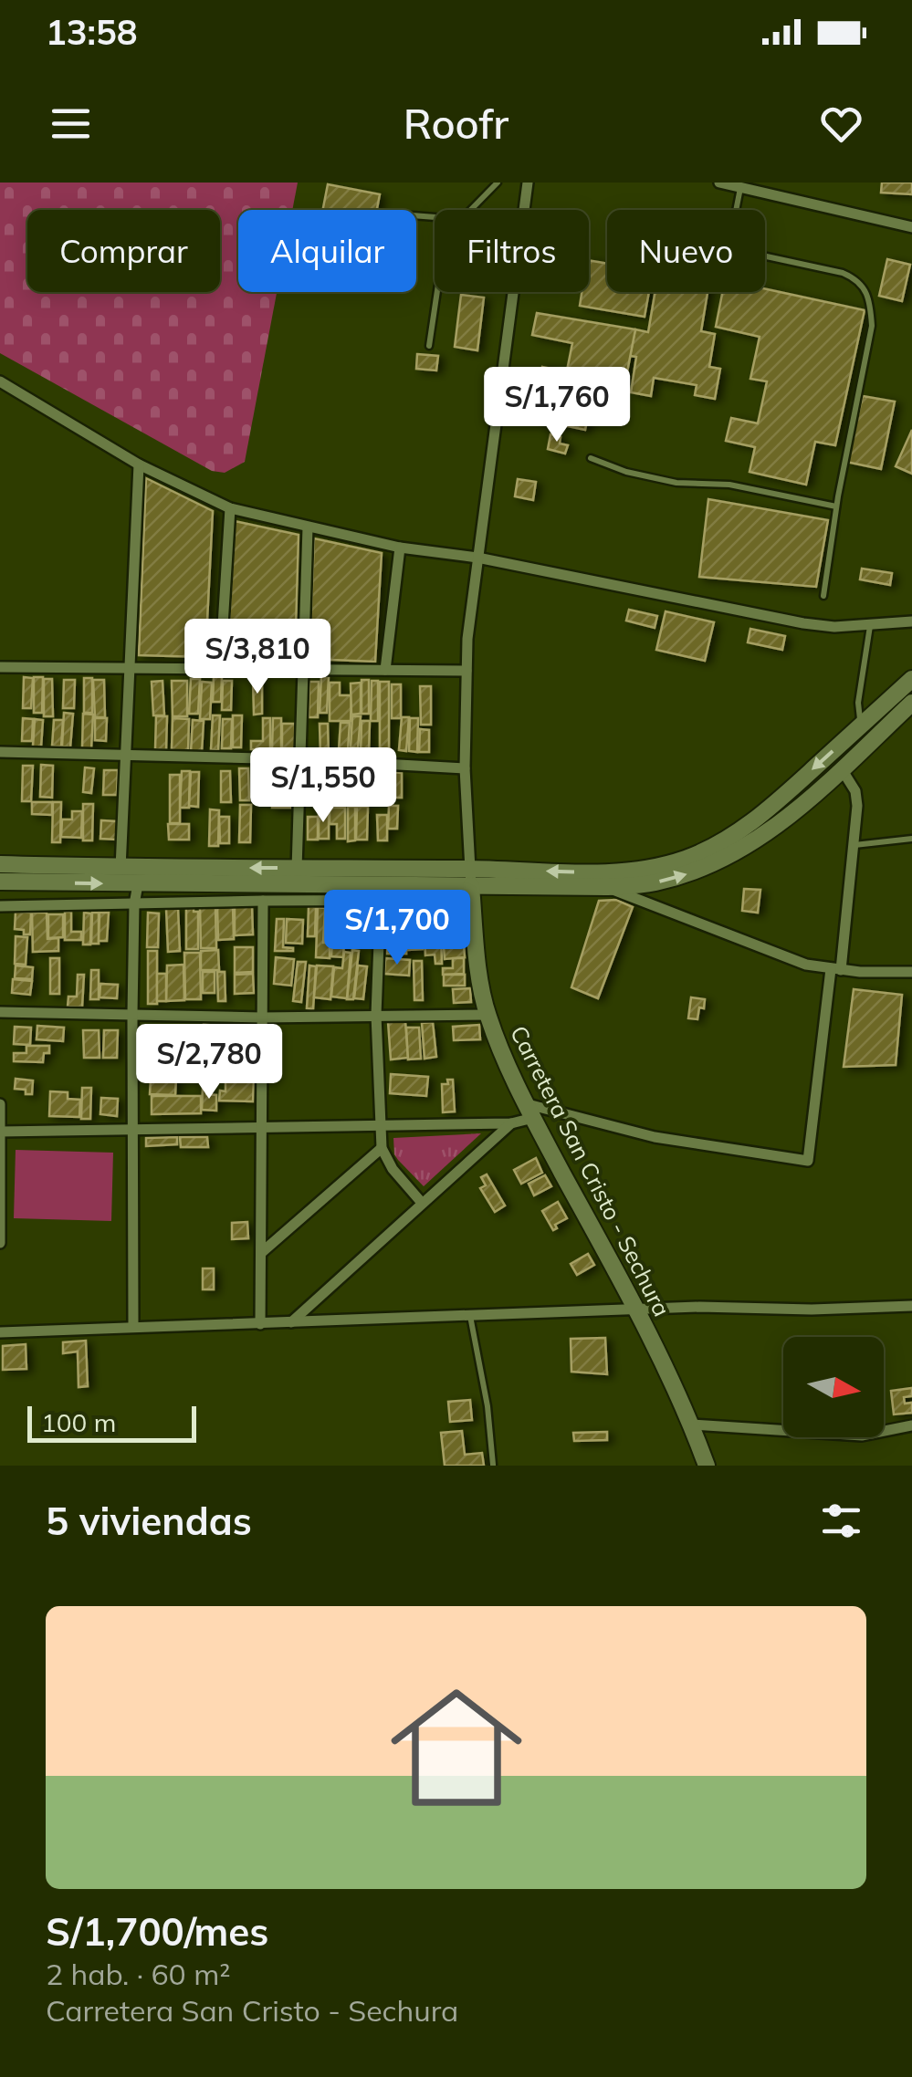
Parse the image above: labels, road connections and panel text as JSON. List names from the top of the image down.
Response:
{
  "streets": {
    "main road": ["Carretera San Cristo - Sechura"]
  },
  "scale_bar": "100 m",
  "north": "right",
  "page": {
    "status": "13:58",
    "header": "Roofr",
    "chip": [
      "Comprar",
      "Alquilar",
      "Filtros",
      "Nuevo"
    ],
    "price": [
      "S/1,760",
      "S/3,810",
      "S/1,550",
      "S/1,700",
      "S/2,780"
    ],
    "scale": "100 m",
    "heading": "5 viviendas",
    "list": [
      {
        "name": "S/1,700/mes",
        "note": "2 hab. · 60 m² · Carretera San Cristo - Sechura"
      }
    ]
  }
}
